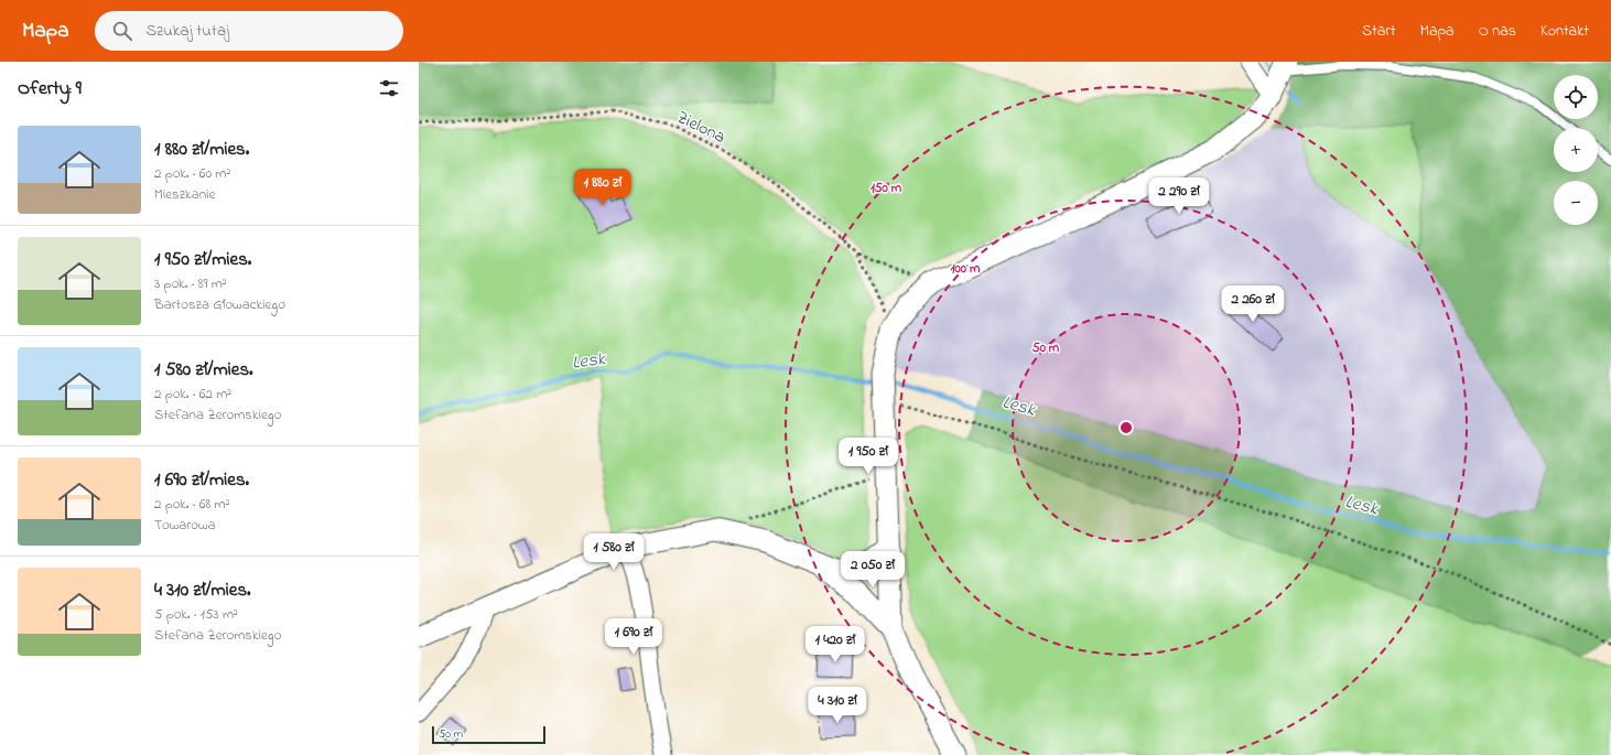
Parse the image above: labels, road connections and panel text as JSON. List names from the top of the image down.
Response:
{
  "streets": {
    "path": ["Zielona"]
  },
  "water": ["Lesk"],
  "scale_bar": "50 m",
  "page": {
    "header": "Mapa",
    "search": "Szukaj tutaj",
    "nav": [
      "Start",
      "Mapa",
      "O nas",
      "Kontakt"
    ],
    "heading": "Oferty: 9",
    "map_buttons": ["+", "−"],
    "list": [
      {
        "name": "1 880 zł/mies.",
        "note": "2 pok. · 60 m² · Mieszkanie"
      },
      {
        "name": "1 950 zł/mies.",
        "note": "3 pok. · 89 m² · Bartosza Głowackiego"
      },
      {
        "name": "1 580 zł/mies.",
        "note": "2 pok. · 62 m² · Stefana Żeromskiego"
      },
      {
        "name": "1 690 zł/mies.",
        "note": "2 pok. · 68 m² · Towarowa"
      },
      {
        "name": "4 310 zł/mies.",
        "note": "5 pok. · 153 m² · Stefana Żeromskiego"
      }
    ],
    "price": [
      "1 880 zł",
      "2 290 zł",
      "2 260 zł",
      "1 950 zł",
      "1 580 zł",
      "2 050 zł",
      "1 690 zł",
      "1 420 zł",
      "4 310 zł"
    ],
    "scale": "50 m"
  },
  "rings": ["150 m", "100 m", "50 m"]
}
